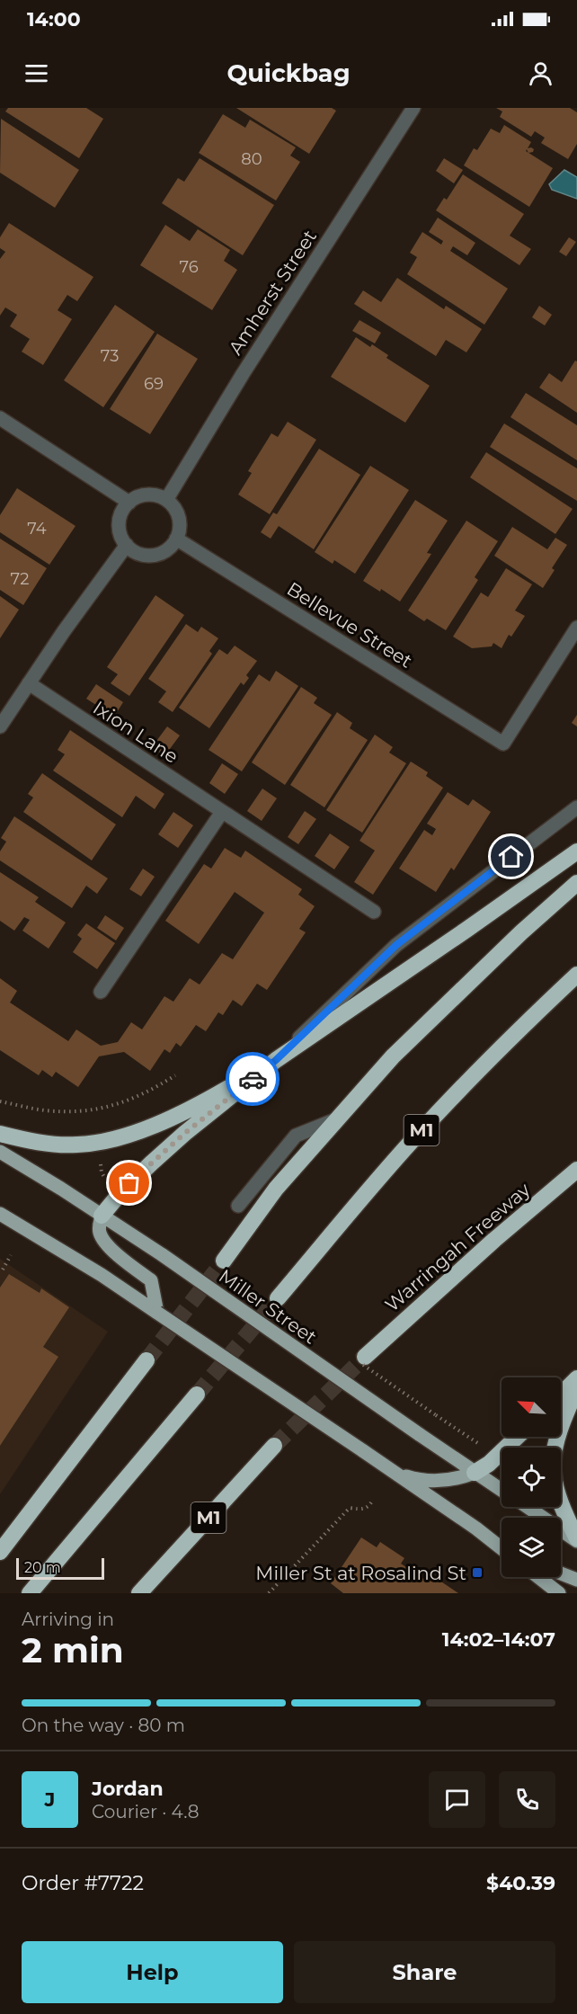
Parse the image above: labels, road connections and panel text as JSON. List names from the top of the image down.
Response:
{
  "streets": {
    "highway": ["M1", "Warringah Freeway"],
    "main road": ["Miller Street"],
    "street": ["Amherst Street", "Bellevue Street", "Ixion Lane"]
  },
  "crossings": [
    ["Amherst Street", "Bellevue Street"]
  ],
  "places": {
    "transit": ["Miller St at Rosalind St"]
  },
  "house_numbers": [
    "80",
    "76",
    "73",
    "69",
    "74",
    "72"
  ],
  "scale_bar": "20 m",
  "north": "top left",
  "page": {
    "status": "14:00",
    "header": "Quickbag",
    "scale": "20 m",
    "heading": ["2 min", "Arriving in", "14:02–14:07"],
    "panel": [
      "Jordan",
      "Courier · 4.8",
      "Order #7722",
      "$40.39"
    ],
    "bar": "On the way · 80 m",
    "round": "J",
    "buttons": ["Help", "Share"]
  }
}
